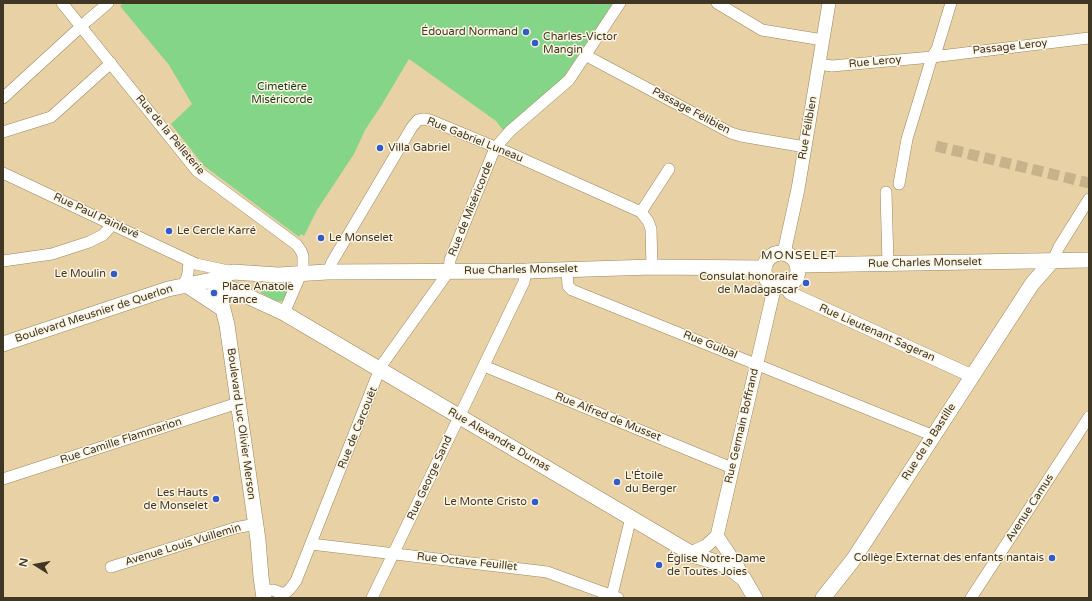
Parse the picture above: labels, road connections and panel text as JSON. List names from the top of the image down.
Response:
{
  "streets": {
    "main road": [
      "Rue Charles Monselet",
      "Boulevard Meusnier de Querlon",
      "Boulevard Luc Olivier Merson",
      "Rue Alexandre Dumas",
      "Rue de la Bastille"
    ],
    "street": [
      "Passage Leroy",
      "Rue Leroy",
      "Passage Félibien",
      "Rue Félibien",
      "Rue de la Pelleterie",
      "Rue Gabriel Luneau",
      "Rue de Miséricorde",
      "Rue Paul Painlevé",
      "Rue Lieutenant Sageran",
      "Rue Guibal",
      "Rue Alfred de Musset",
      "Rue Germain Boffrand",
      "Rue de Carcouët",
      "Rue Camille Flammarion",
      "Rue George Sand",
      "Avenue Camus",
      "Avenue Louis Vuillemin",
      "Rue Octave Feuillet"
    ]
  },
  "crossings": [
    ["Passage Leroy", "Rue Leroy"],
    ["Rue Leroy", "Rue Félibien"],
    ["Passage Félibien", "Rue Félibien"],
    ["Passage Félibien", "Rue de Miséricorde"],
    ["Rue Félibien", "Rue Charles Monselet"],
    ["Rue Félibien", "Rue Lieutenant Sageran"],
    ["Rue Félibien", "Rue Germain Boffrand"],
    ["Rue de la Pelleterie", "Rue Charles Monselet"],
    ["Rue de la Pelleterie", "Rue Alexandre Dumas"],
    ["Rue Gabriel Luneau", "Rue de Miséricorde"],
    ["Rue Gabriel Luneau", "Rue Charles Monselet"],
    ["Rue de Miséricorde", "Rue Charles Monselet"],
    ["Rue de Miséricorde", "Rue de Carcouët"],
    ["Rue Charles Monselet", "Rue Lieutenant Sageran"],
    ["Rue Charles Monselet", "Rue Guibal"],
    ["Rue Charles Monselet", "Rue Germain Boffrand"],
    ["Rue Charles Monselet", "Rue de Carcouët"],
    ["Rue Charles Monselet", "Rue Alexandre Dumas"],
    ["Rue Charles Monselet", "Rue de la Bastille"],
    ["Rue Charles Monselet", "Rue George Sand"],
    ["Rue Lieutenant Sageran", "Rue Germain Boffrand"],
    ["Rue Lieutenant Sageran", "Rue de la Bastille"],
    ["Rue Guibal", "Rue Germain Boffrand"],
    ["Rue Guibal", "Rue de la Bastille"],
    ["Rue Alfred de Musset", "Rue Germain Boffrand"],
    ["Rue Alfred de Musset", "Rue George Sand"],
    ["Boulevard Luc Olivier Merson", "Rue de Carcouët"],
    ["Boulevard Luc Olivier Merson", "Rue Camille Flammarion"],
    ["Boulevard Luc Olivier Merson", "Avenue Louis Vuillemin"],
    ["Rue Germain Boffrand", "Rue Alexandre Dumas"],
    ["Rue de Carcouët", "Rue Alexandre Dumas"],
    ["Rue de Carcouët", "Rue Octave Feuillet"],
    ["Rue Alexandre Dumas", "Rue George Sand"],
    ["Rue George Sand", "Rue Octave Feuillet"]
  ],
  "districts": ["MONSELET"],
  "parks": ["Cimetière Miséricorde"],
  "places": [
    "Édouard Normand",
    "Charles-Victor Mangin",
    "Villa Gabriel",
    "Le Cercle Karré",
    "Le Monselet",
    "Le Moulin",
    "Consulat honoraire de Madagascar",
    "Place Anatole France",
    "L'Étoile du Berger",
    "Les Hauts de Monselet",
    "Le Monte Cristo",
    "Collège Externat des enfants nantais",
    "Église Notre-Dame de Toutes Joies"
  ],
  "north": "left"
}
